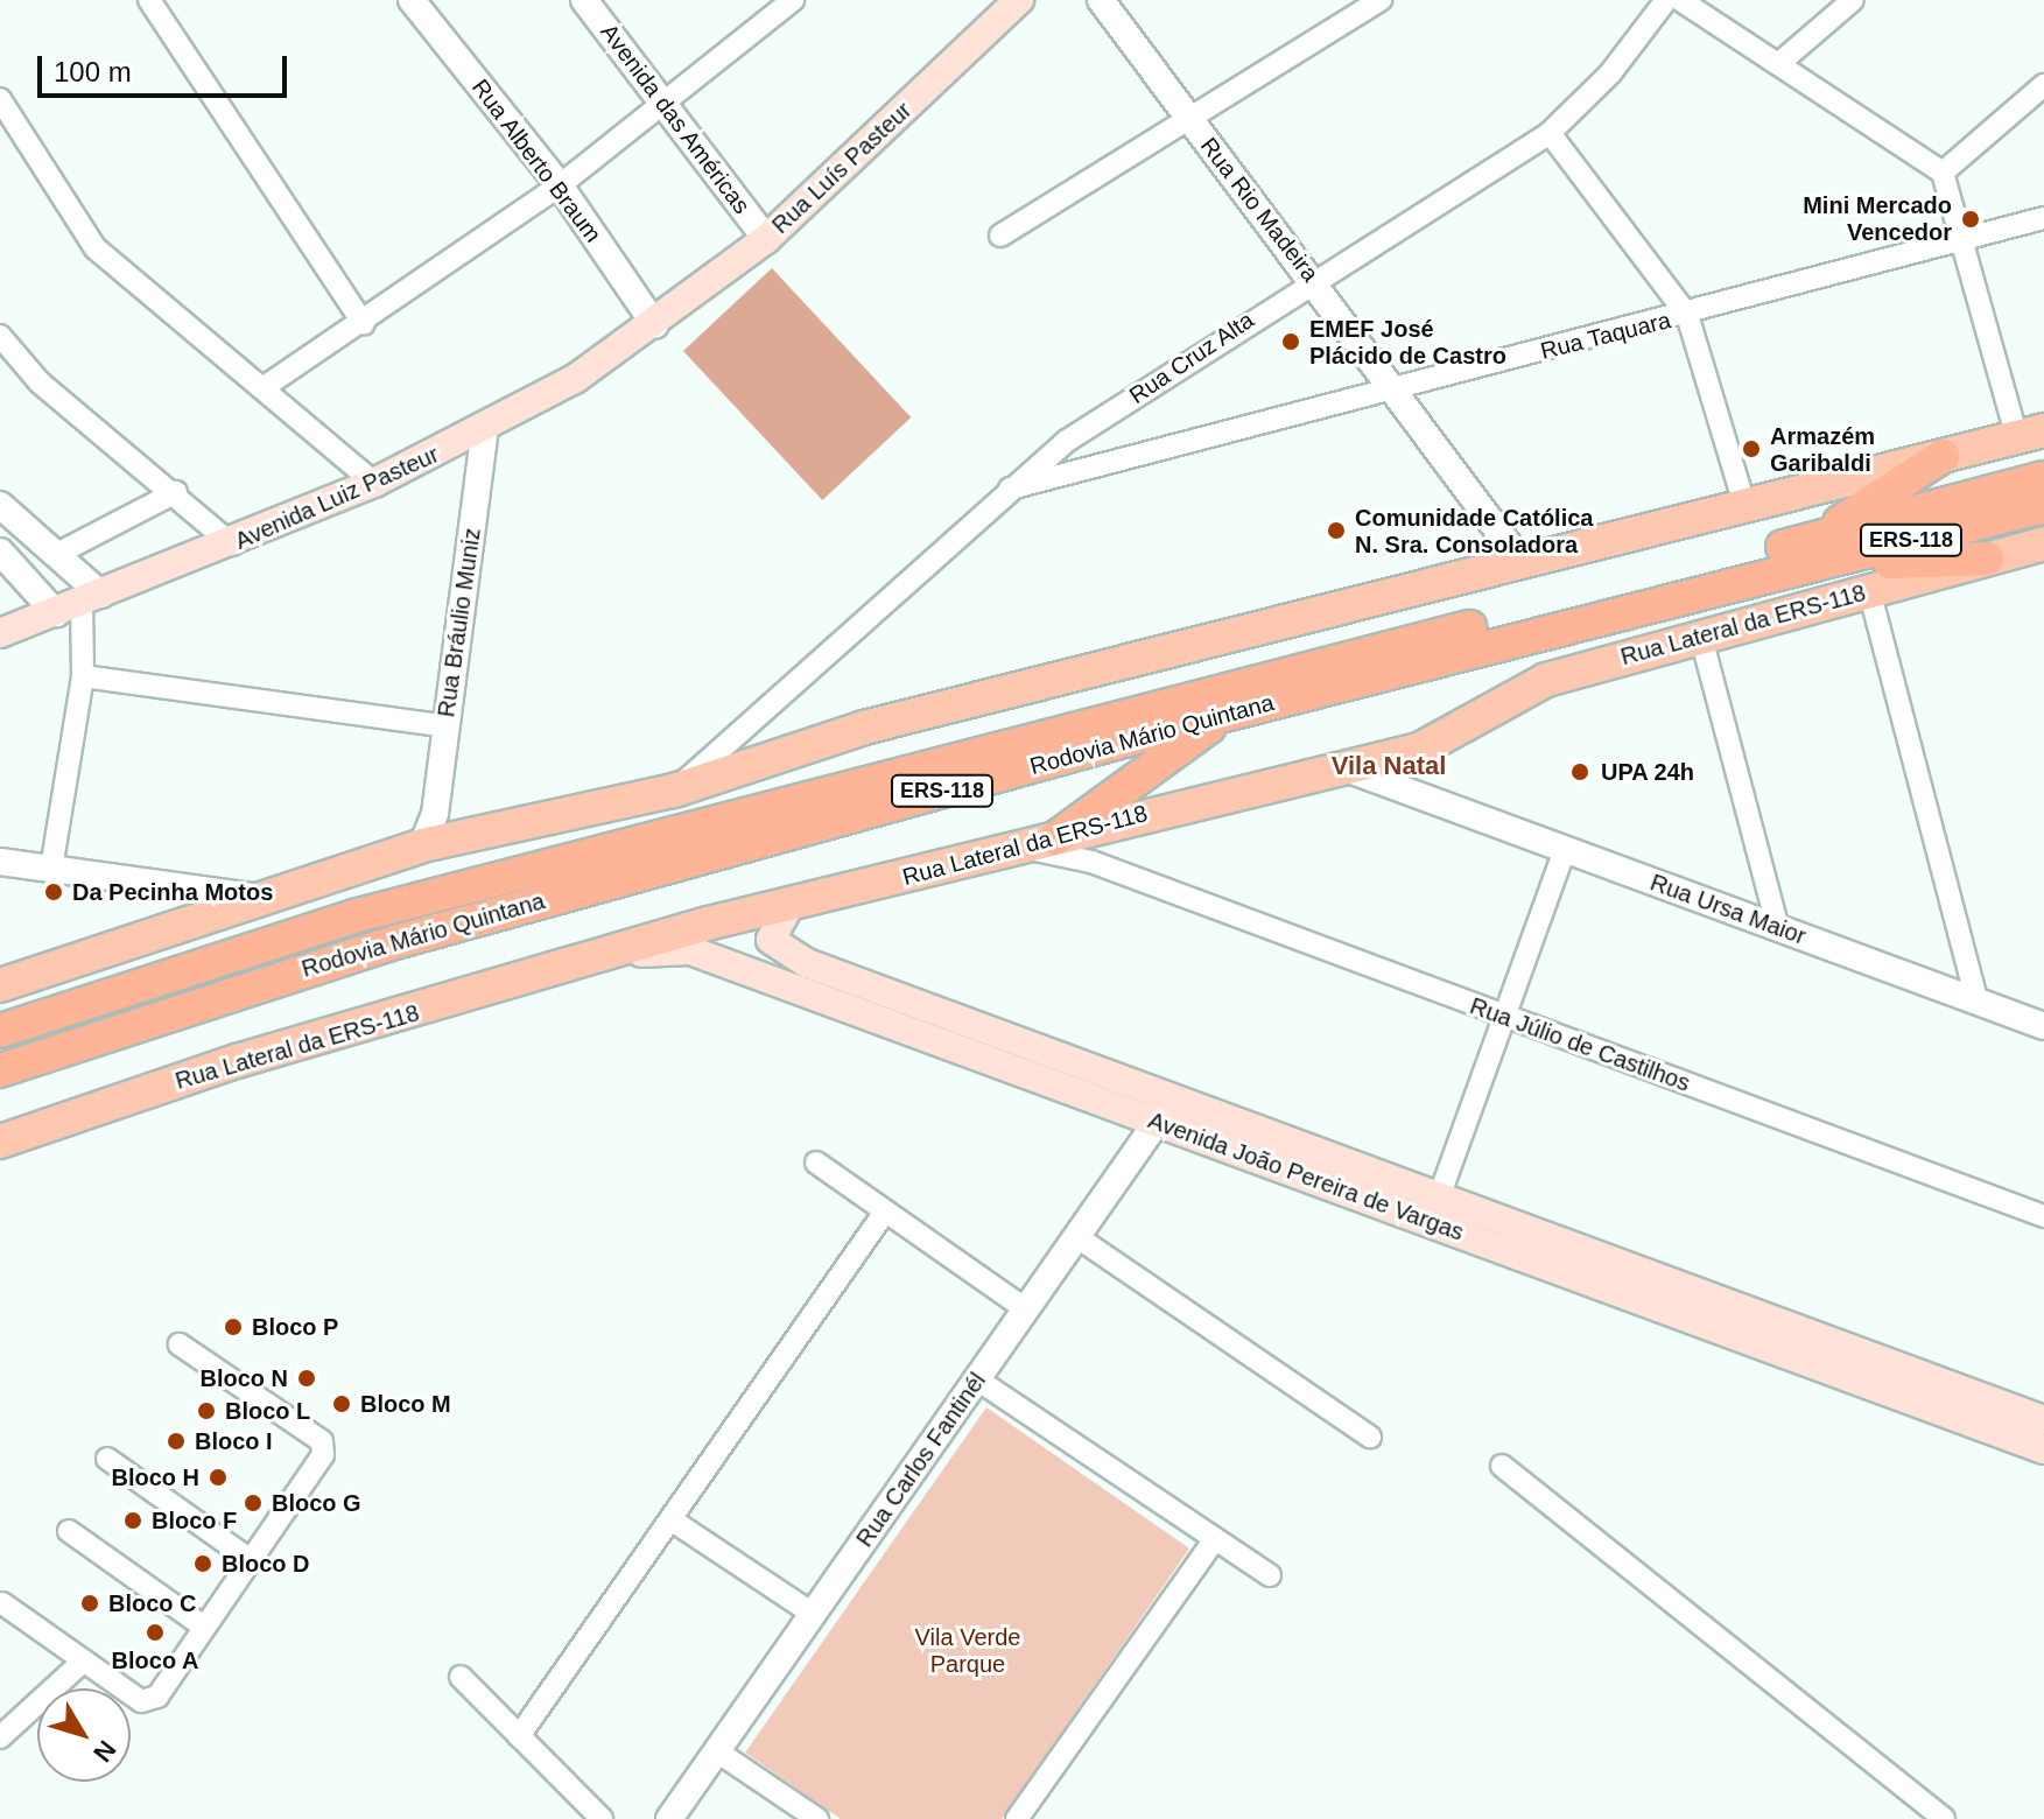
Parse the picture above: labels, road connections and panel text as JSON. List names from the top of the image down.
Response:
{
  "streets": {
    "highway": ["ERS-118", "Rodovia Mário Quintana"],
    "main road": [
      "Rua Luís Pasteur",
      "Avenida Luiz Pasteur",
      "Rua Lateral da ERS-118",
      "Avenida João Pereira de Vargas"
    ],
    "street": [
      "Avenida das Américas",
      "Rua Alberto Braum",
      "Rua Rio Madeira",
      "Rua Taquara",
      "Rua Cruz Alta",
      "Rua Bráulio Muniz",
      "Rua Ursa Maior",
      "Rua Júlio de Castilhos",
      "Rua Carlos Fantinél"
    ]
  },
  "crossings": [
    ["Avenida das Américas", "Rua Luís Pasteur"],
    ["Rua Alberto Braum", "Rua Luís Pasteur"],
    ["Rua Alberto Braum", "Avenida Luiz Pasteur"],
    ["Rua Luís Pasteur", "Avenida Luiz Pasteur"],
    ["Rua Rio Madeira", "Rua Taquara"],
    ["Rua Rio Madeira", "Rua Cruz Alta"],
    ["Rua Taquara", "Rua Cruz Alta"],
    ["Avenida Luiz Pasteur", "Rua Bráulio Muniz"],
    ["Rua Lateral da ERS-118", "Rua Ursa Maior"],
    ["Rua Lateral da ERS-118", "Rua Júlio de Castilhos"],
    ["Rua Lateral da ERS-118", "Avenida João Pereira de Vargas"],
    ["Avenida João Pereira de Vargas", "Rua Carlos Fantinél"]
  ],
  "districts": ["Vila Natal"],
  "parks": ["Vila Verde Parque"],
  "places": [
    "Mini Mercado Vencedor",
    "EMEF José Plácido de Castro",
    "Armazém Garibaldi",
    "Comunidade Católica N. Sra. Consoladora",
    "UPA 24h",
    "Da Pecinha Motos",
    "Bloco P",
    "Bloco N",
    "Bloco M",
    "Bloco L",
    "Bloco I",
    "Bloco H",
    "Bloco G",
    "Bloco F",
    "Bloco D",
    "Bloco C",
    "Bloco A"
  ],
  "scale_bar": "100 m",
  "north": "bottom right"
}
